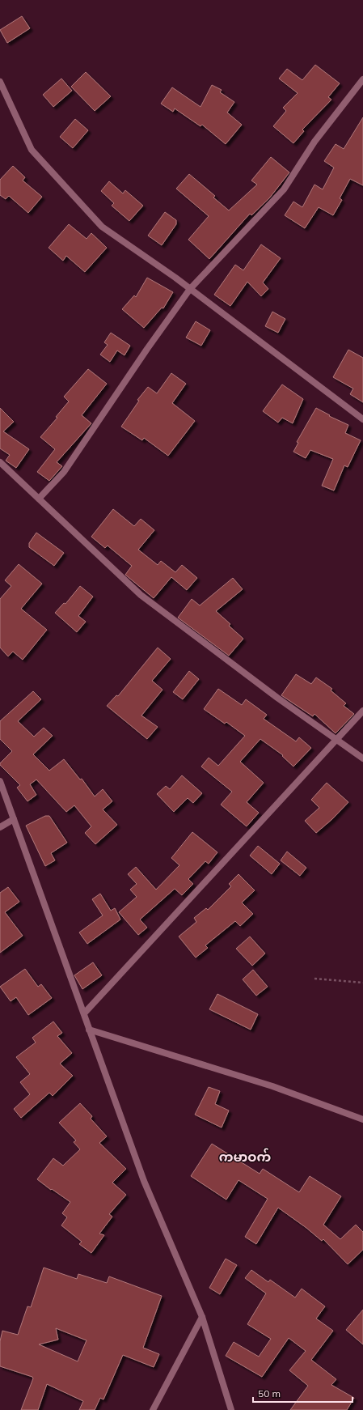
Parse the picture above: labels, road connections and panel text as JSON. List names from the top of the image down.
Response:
{
  "districts": ["ကမာဝက်"],
  "scale_bar": "50 m"
}
